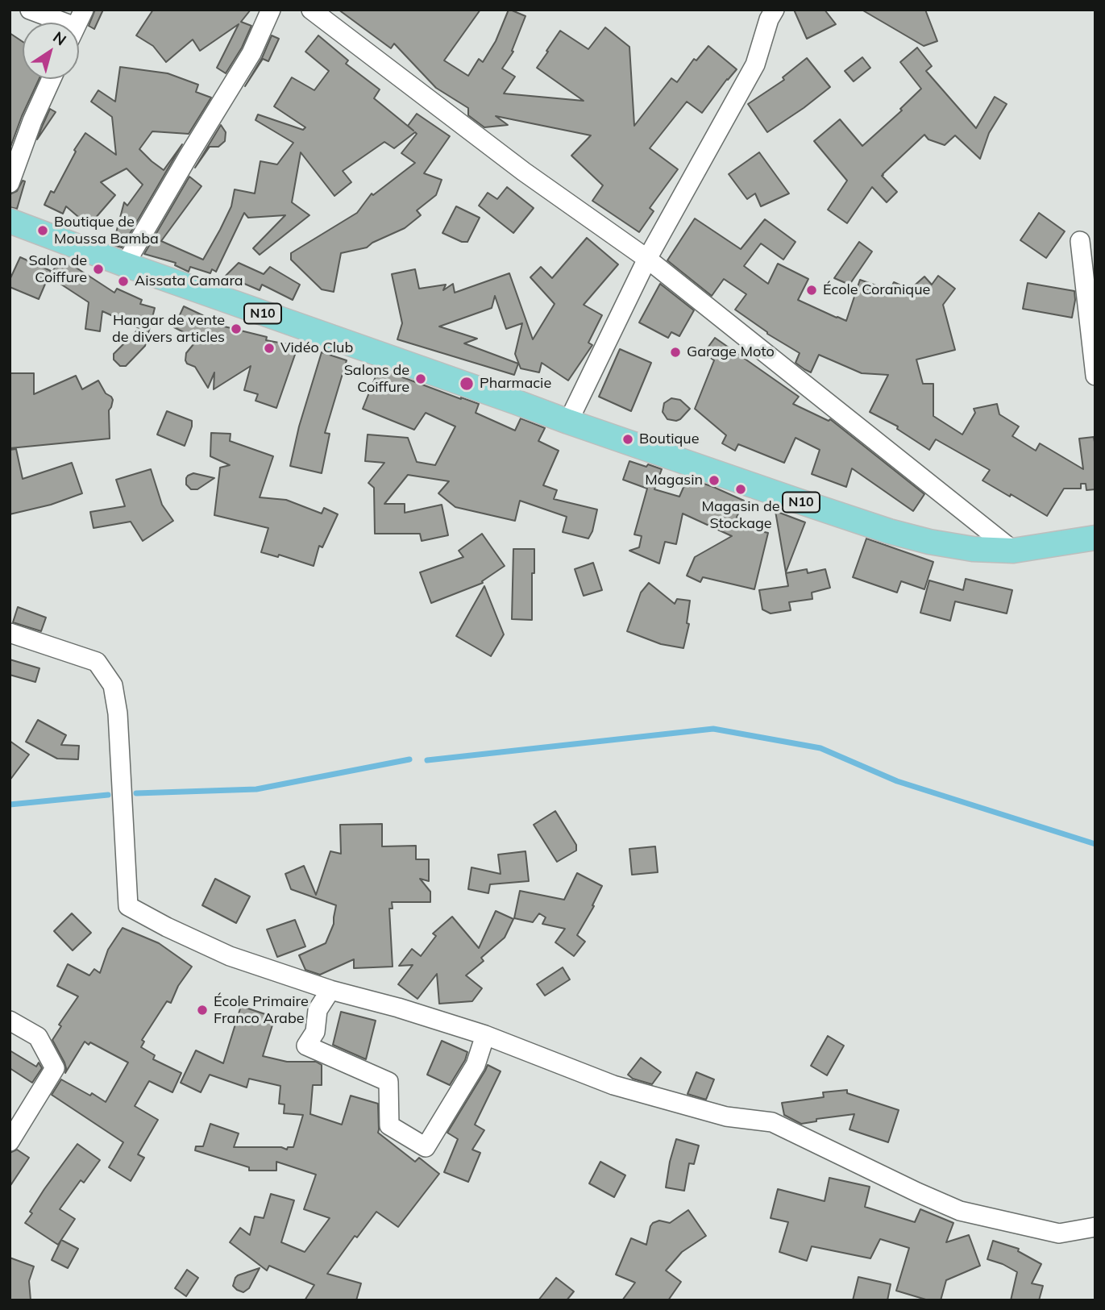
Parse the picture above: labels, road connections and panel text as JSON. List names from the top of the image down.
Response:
{
  "streets": {
    "main road": ["N10"]
  },
  "places": [
    "Boutique de Moussa Bamba",
    "Salon de Coiffure",
    "Aissata Camara",
    "École Coranique",
    "Hangar de vente de divers articles",
    "Vidéo Club",
    "Garage Moto",
    "Salons de Coiffure",
    "Pharmacie",
    "Boutique",
    "Magasin",
    "Magasin de Stockage",
    "École Primaire Franco Arabe"
  ],
  "north": "top right"
}
